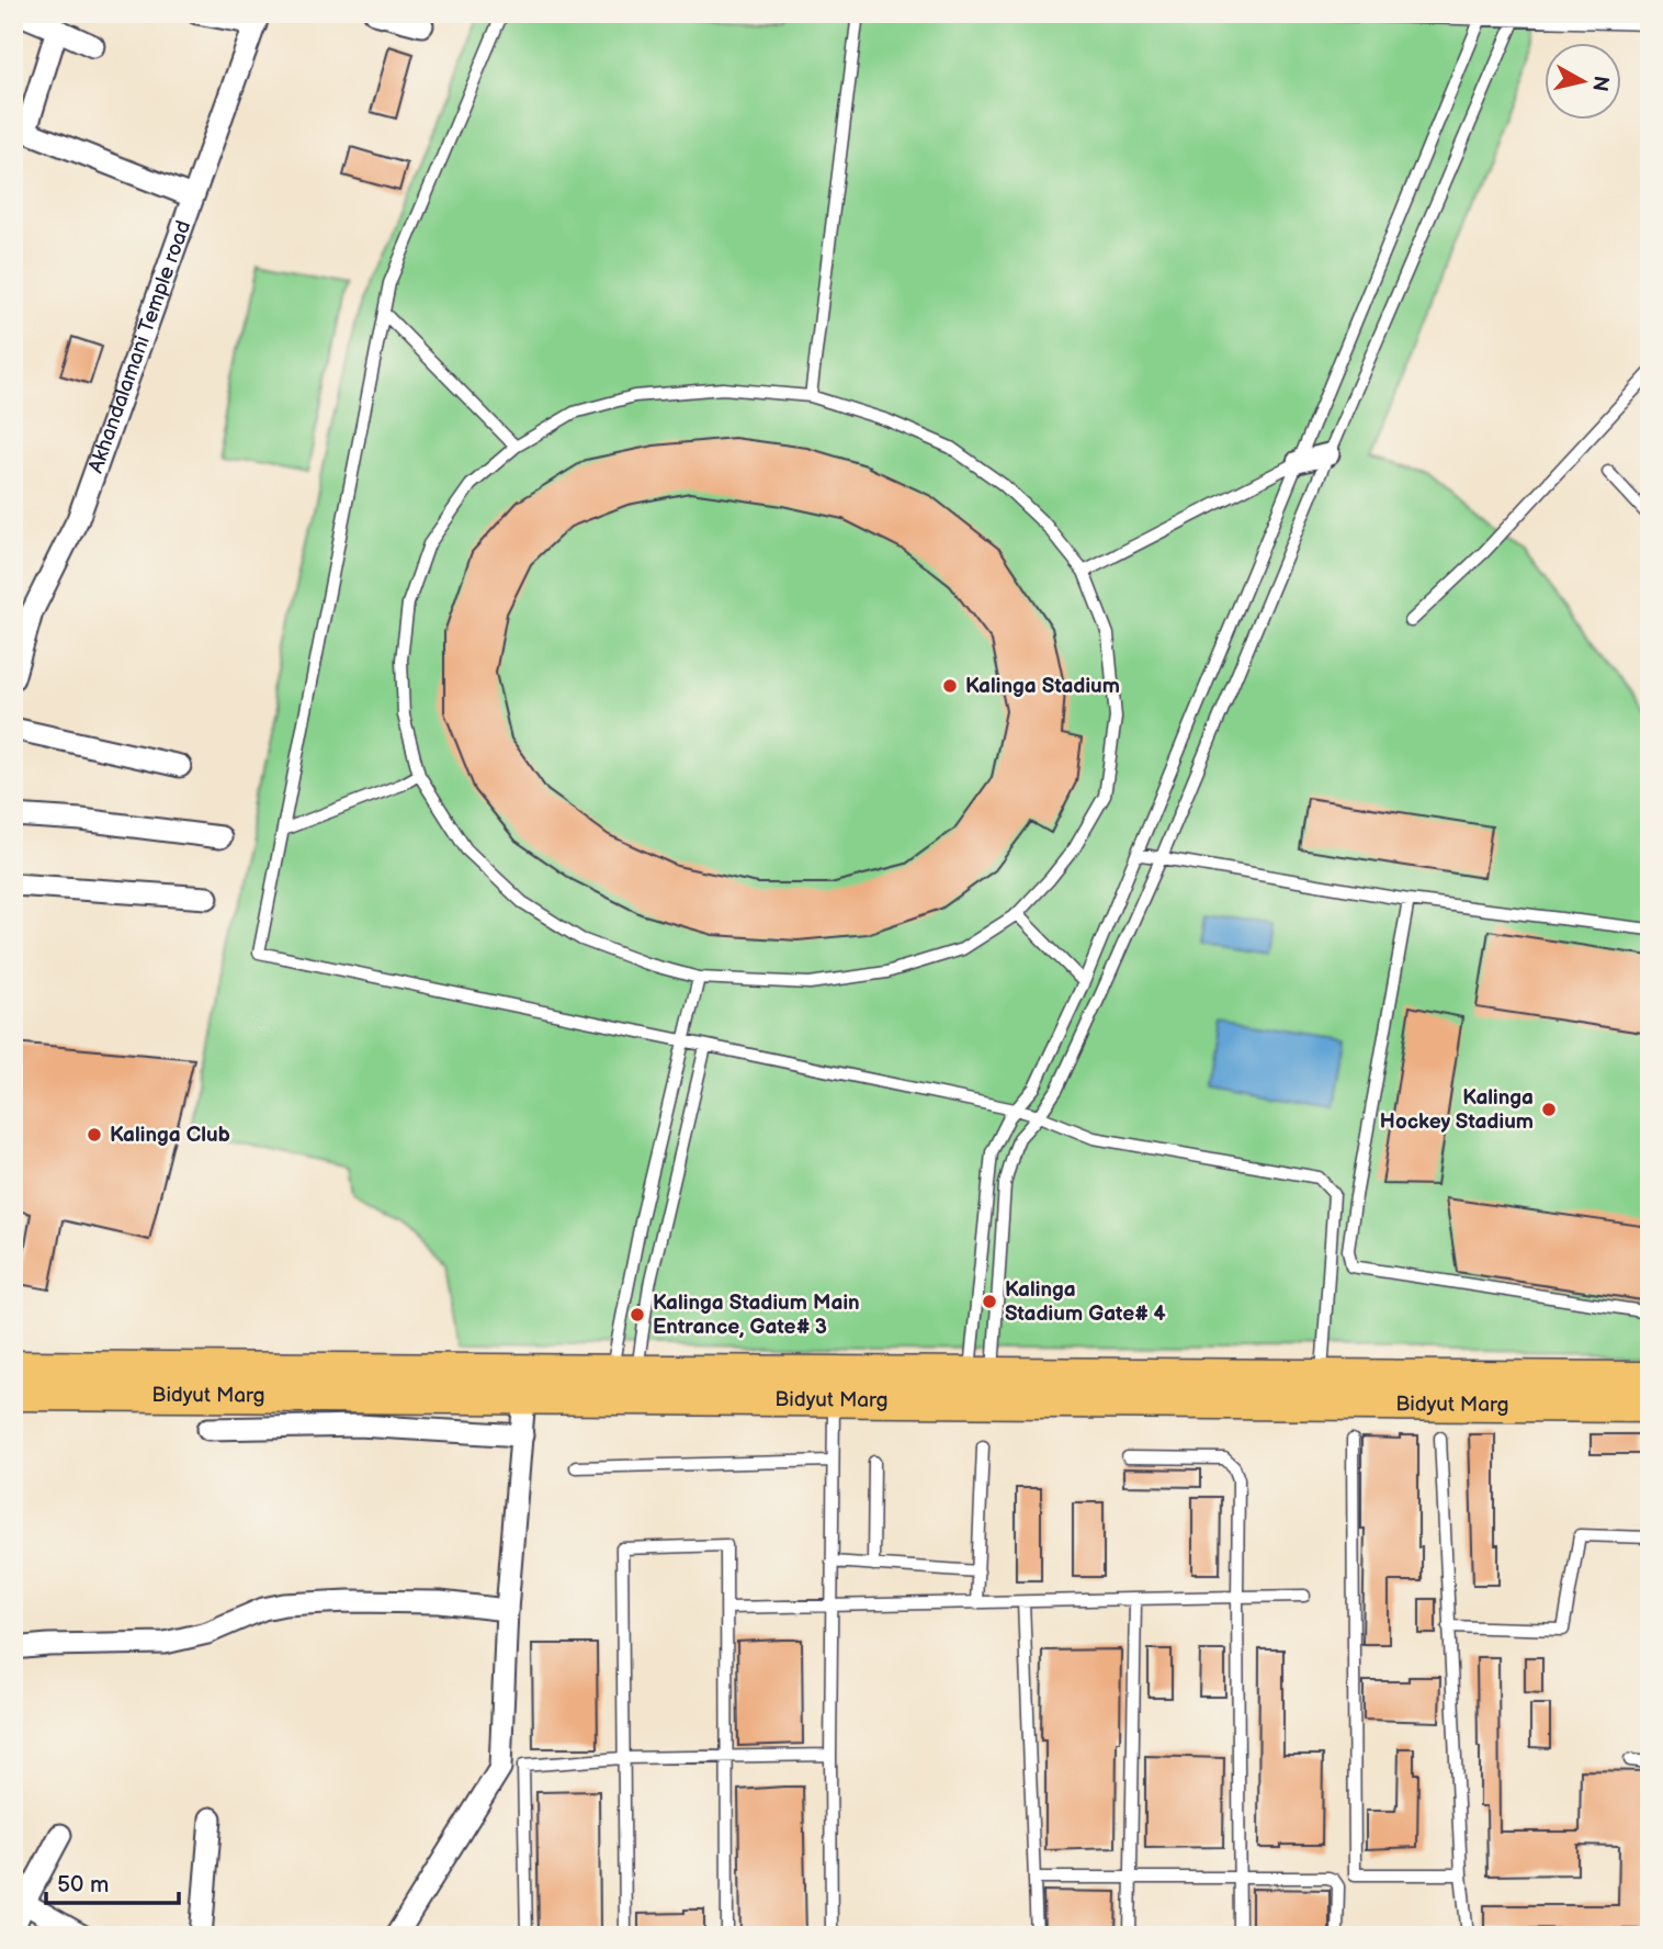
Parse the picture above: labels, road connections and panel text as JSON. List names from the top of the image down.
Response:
{
  "streets": {
    "main road": ["Bidyut Marg"],
    "street": ["Akhandalamani Temple road"]
  },
  "places": [
    "Kalinga Stadium",
    "Kalinga Hockey Stadium",
    "Kalinga Club",
    "Kalinga Stadium Gate# 4",
    "Kalinga Stadium Main Entrance, Gate# 3"
  ],
  "scale_bar": "50 m",
  "north": "right"
}
